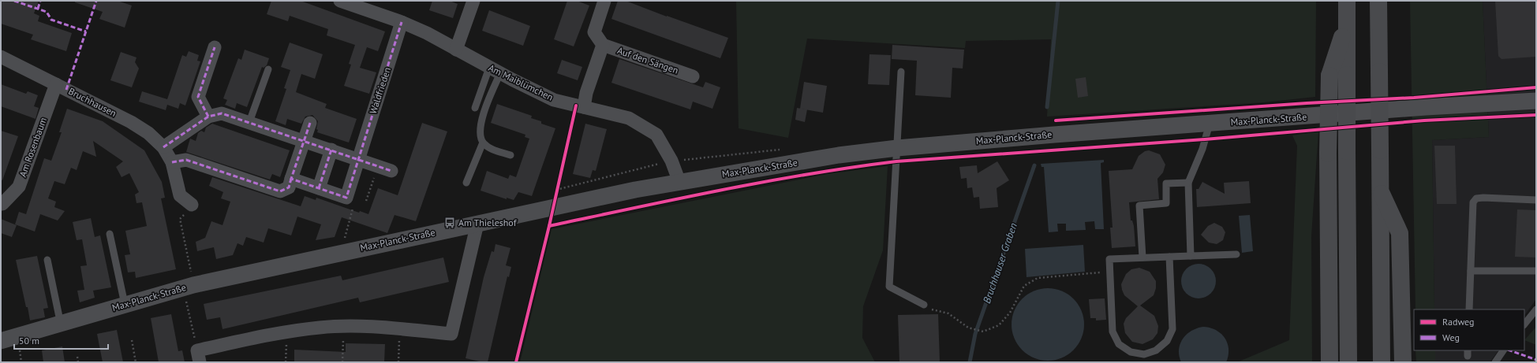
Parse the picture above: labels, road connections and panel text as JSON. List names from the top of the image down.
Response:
{
  "streets": {
    "street": [
      "Auf den Sängen",
      "Am Maiblümchen",
      "Waldfrieden",
      "Bruchhausen",
      "Max-Planck-Straße",
      "Am Rosenbaum"
    ]
  },
  "crossings": [
    ["Am Maiblümchen", "Waldfrieden"],
    ["Am Maiblümchen", "Max-Planck-Straße"],
    ["Bruchhausen", "Am Rosenbaum"]
  ],
  "water": ["Bruchhauser Graben"],
  "places": {
    "bus stop": ["Am Thieleshof"]
  },
  "legend": ["Radweg", "Weg"],
  "scale_bar": "50 m"
}
